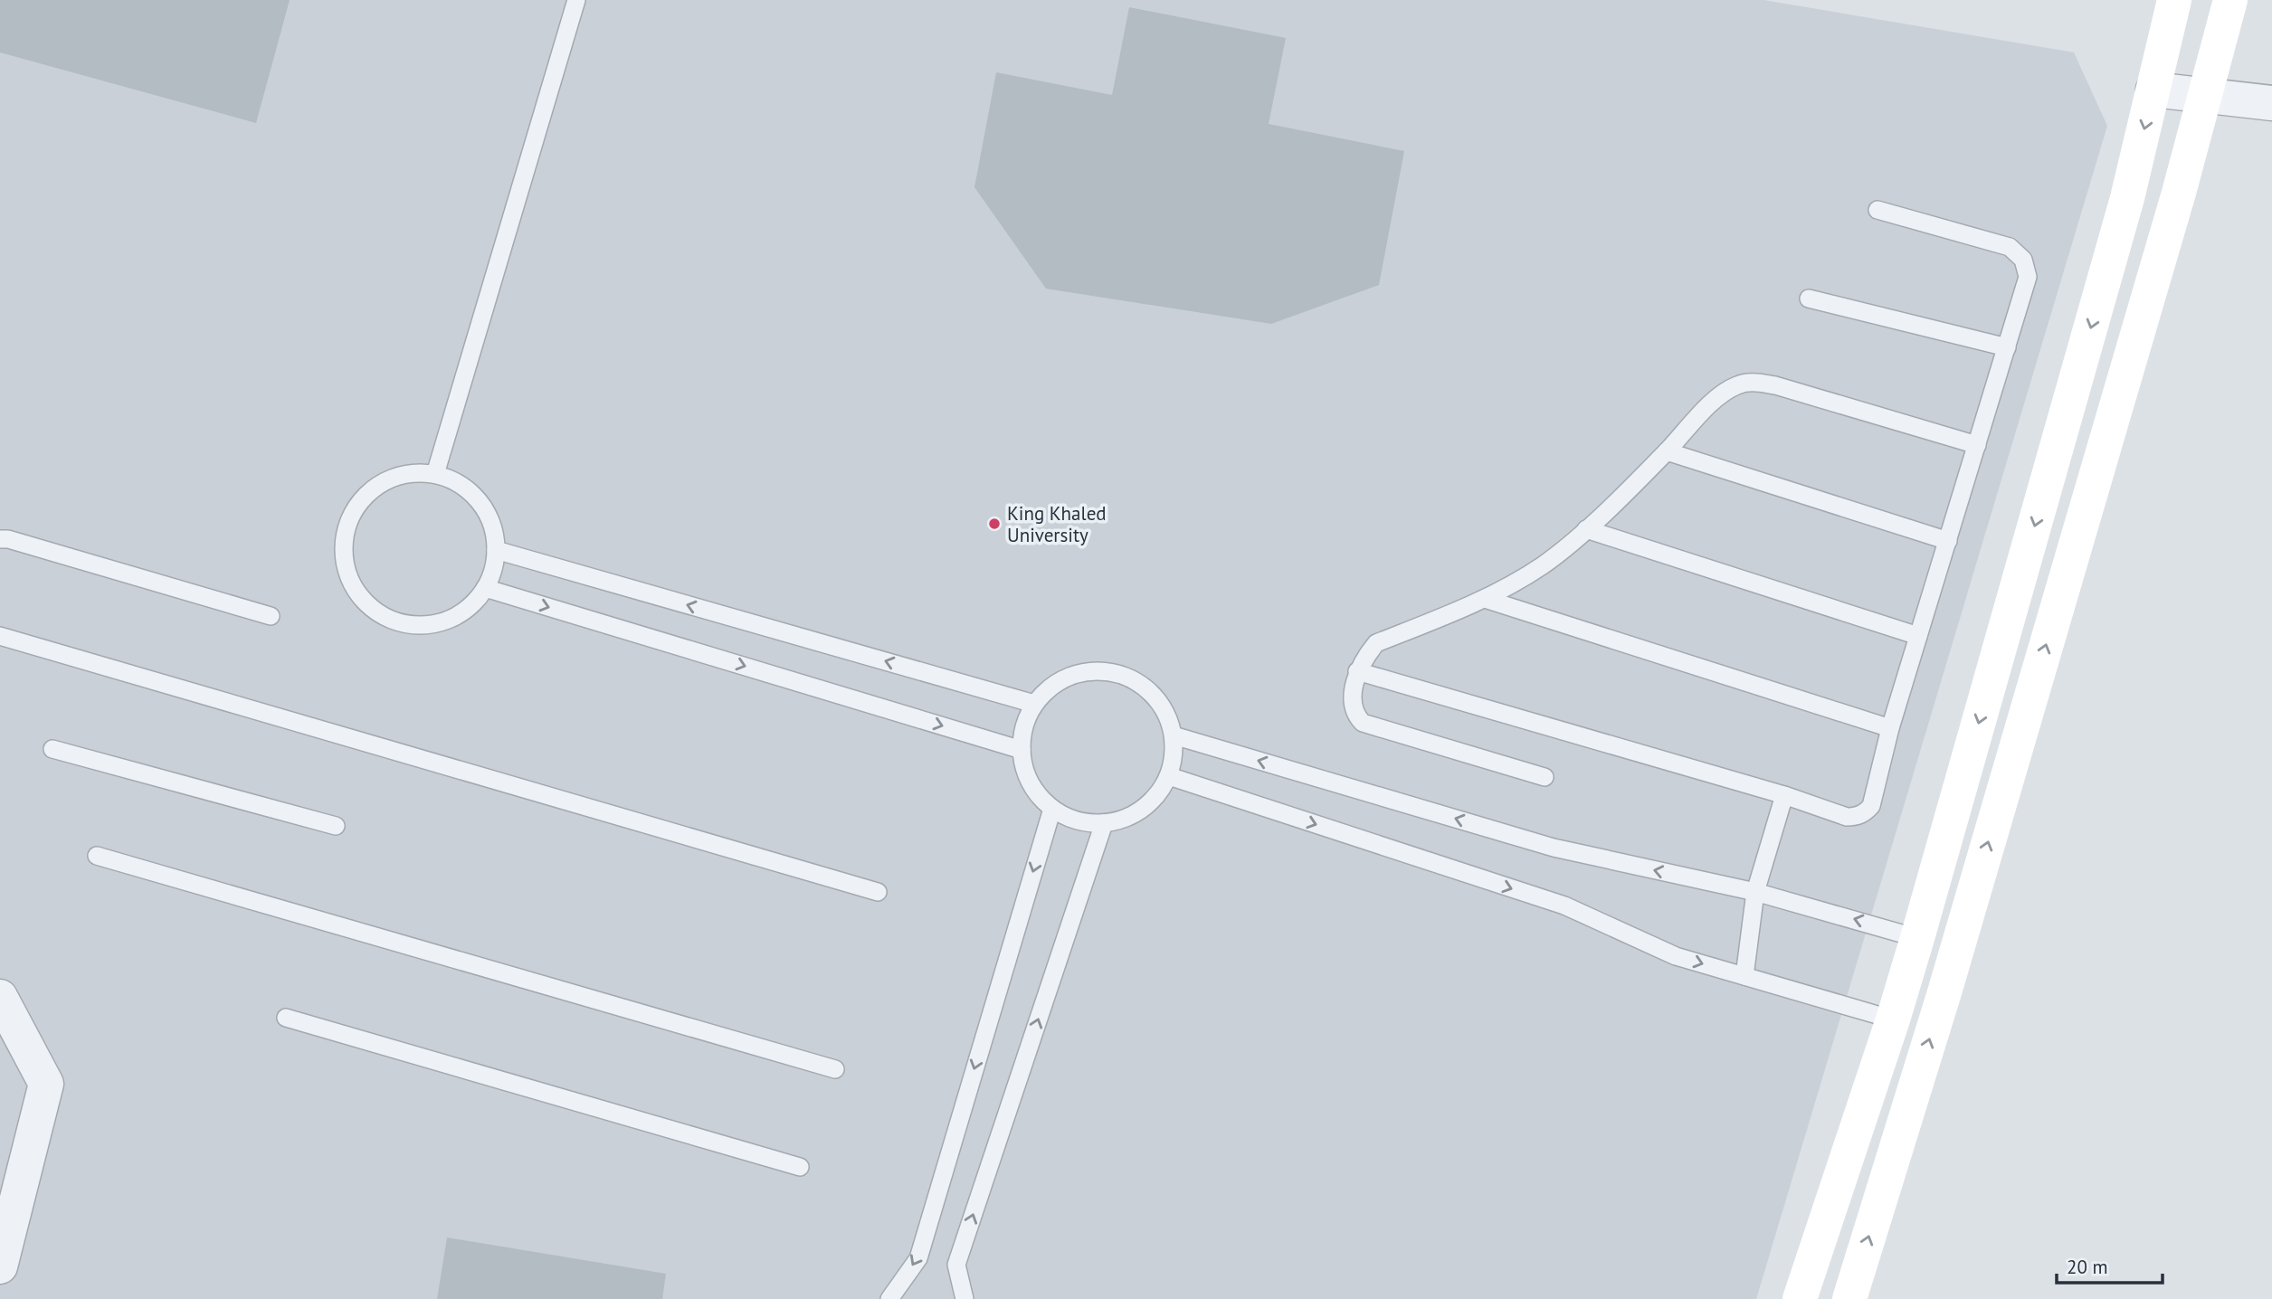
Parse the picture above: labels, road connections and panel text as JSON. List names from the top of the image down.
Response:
{
  "places": ["King Khaled University"],
  "scale_bar": "20 m"
}
